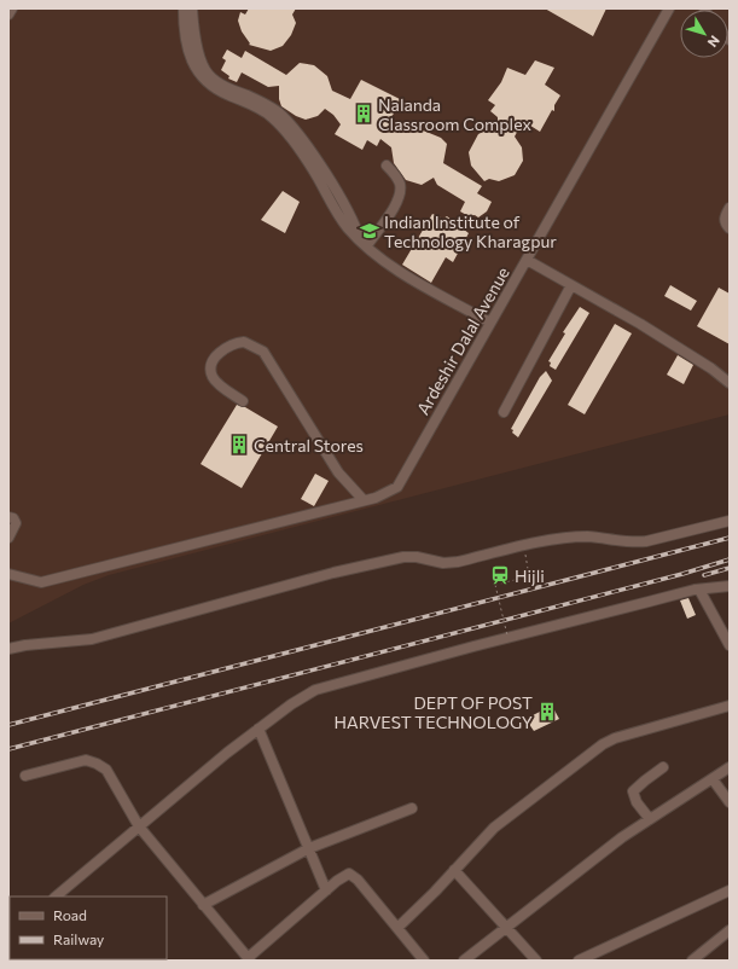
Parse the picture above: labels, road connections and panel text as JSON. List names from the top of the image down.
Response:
{
  "streets": {
    "street": ["Ardeshir Dalal Avenue"]
  },
  "places": {
    "building": ["Nalanda Classroom Complex", "Central Stores", "DEPT OF POST HARVEST TECHNOLOGY"],
    "school or university": ["Indian Institute of Technology Kharagpur"],
    "station": ["Hijli"]
  },
  "legend": ["Road", "Railway"],
  "north": "bottom right"
}
